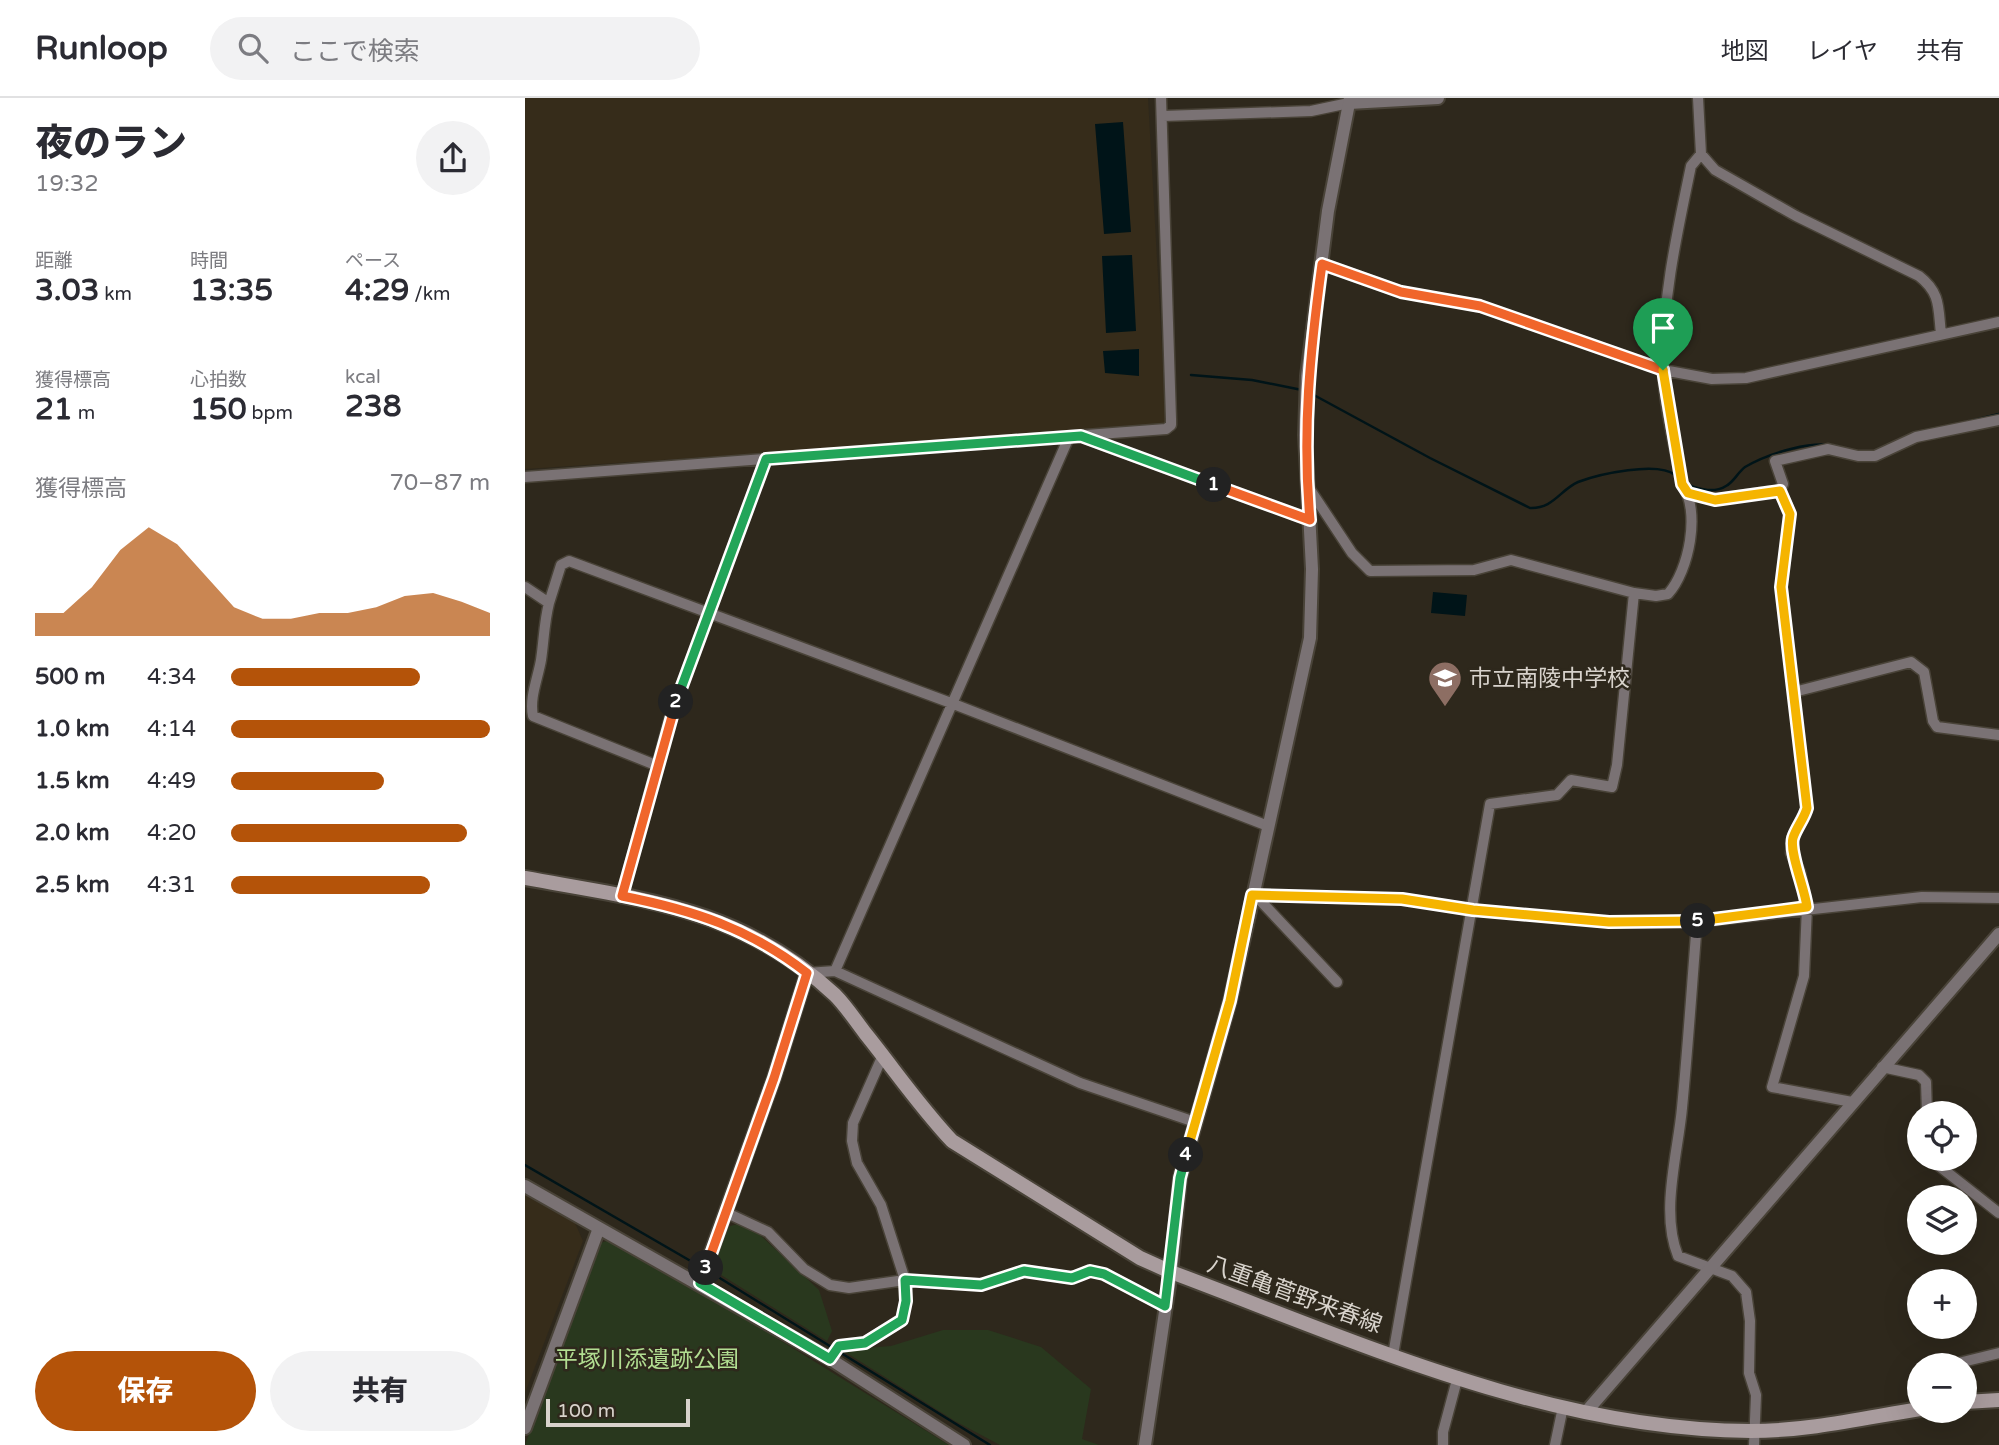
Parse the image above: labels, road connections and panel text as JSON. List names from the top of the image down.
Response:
{
  "streets": {
    "main road": ["八重亀菅野来春線"]
  },
  "parks": ["平塚川添遺跡公園"],
  "places": {
    "school or university": ["市立南陵中学校"]
  },
  "scale_bar": "100 m",
  "page": {
    "header": "Runloop",
    "search": "ここで検索",
    "nav": ["地図", "レイヤ", "共有"],
    "heading": ["夜のラン", "19:32"],
    "stats": [
      ["距離", "3.03 km"],
      ["時間", "13:35"],
      ["ペース", "4:29 /km"],
      ["獲得標高", "21 m"],
      ["心拍数", "150 bpm"],
      ["kcal", "238"]
    ],
    "chart": ["獲得標高", "70–87 m"],
    "pins": [
      "1",
      "2",
      "5",
      "4",
      "3"
    ],
    "list": [
      {
        "name": "500 m",
        "note": "4:34"
      },
      {
        "name": "1.0 km",
        "note": "4:14"
      },
      {
        "name": "1.5 km",
        "note": "4:49"
      },
      {
        "name": "2.0 km",
        "note": "4:20"
      },
      {
        "name": "2.5 km",
        "note": "4:31"
      }
    ],
    "map_buttons": ["+", "−"],
    "buttons": ["保存", "共有"],
    "scale": "100 m"
  }
}
